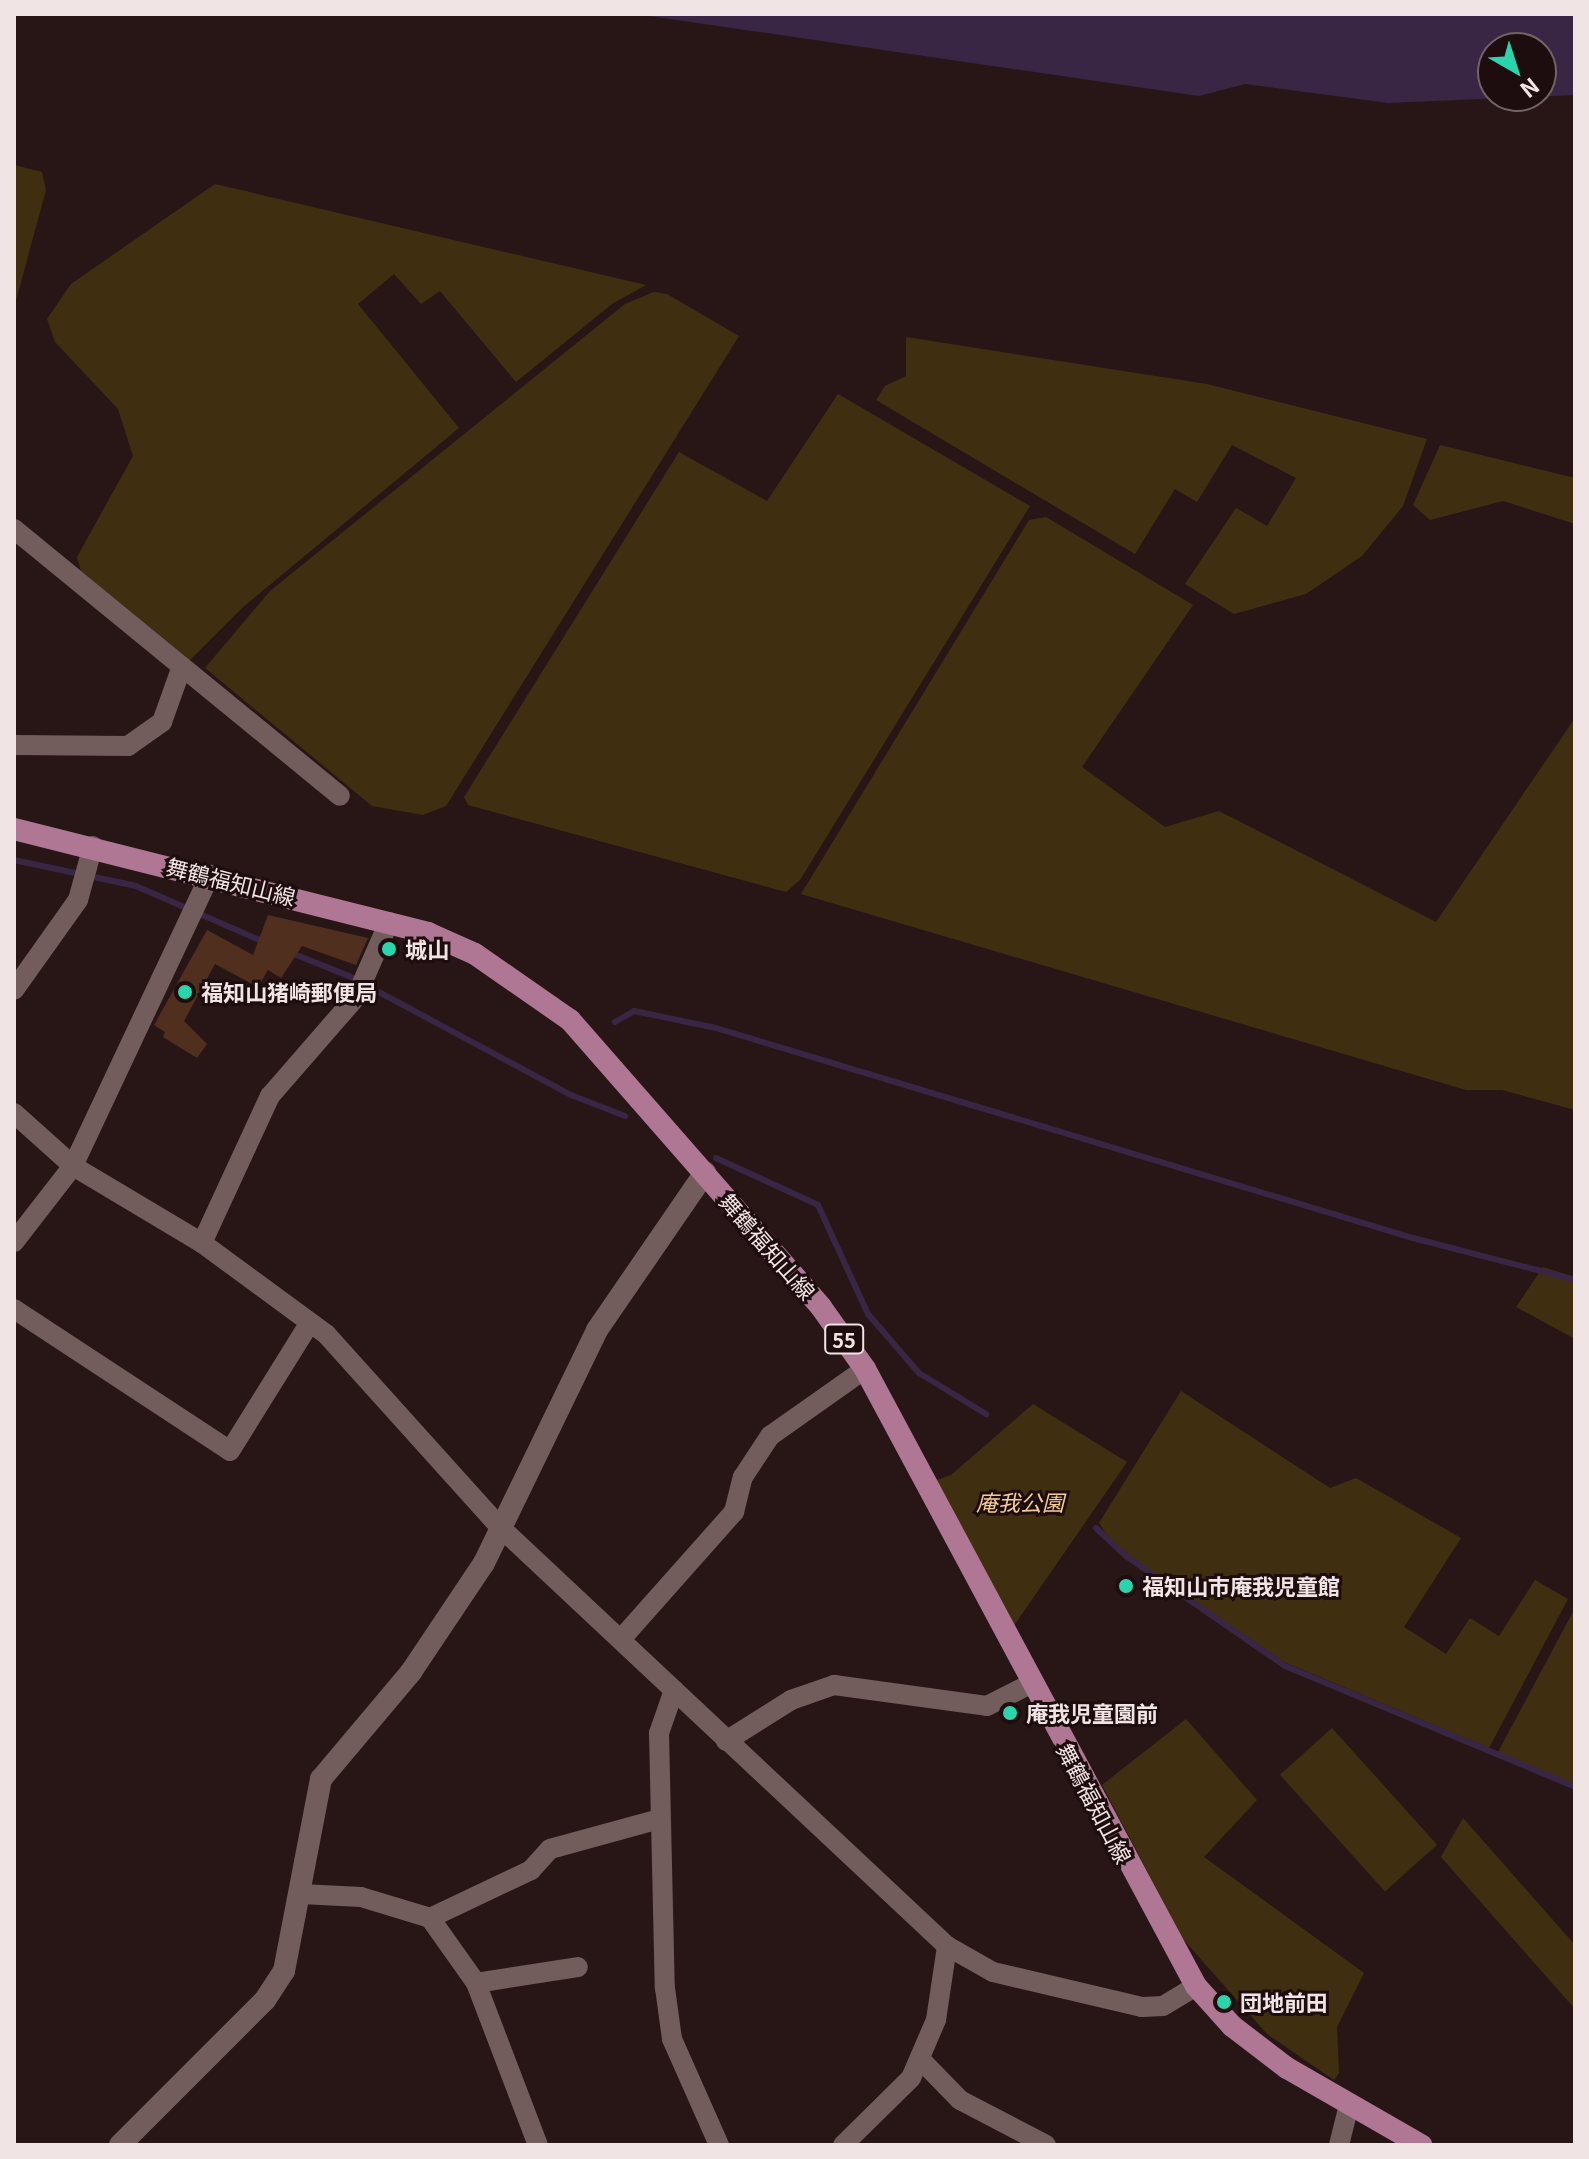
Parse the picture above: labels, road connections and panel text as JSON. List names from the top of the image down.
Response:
{
  "streets": {
    "main road": ["舞鶴福知山線", "55"]
  },
  "parks": ["庵我公園"],
  "places": [
    "城山",
    "福知山猪崎郵便局",
    "福知山市庵我児童館",
    "庵我児童園前",
    "団地前田"
  ],
  "north": "bottom right"
}
